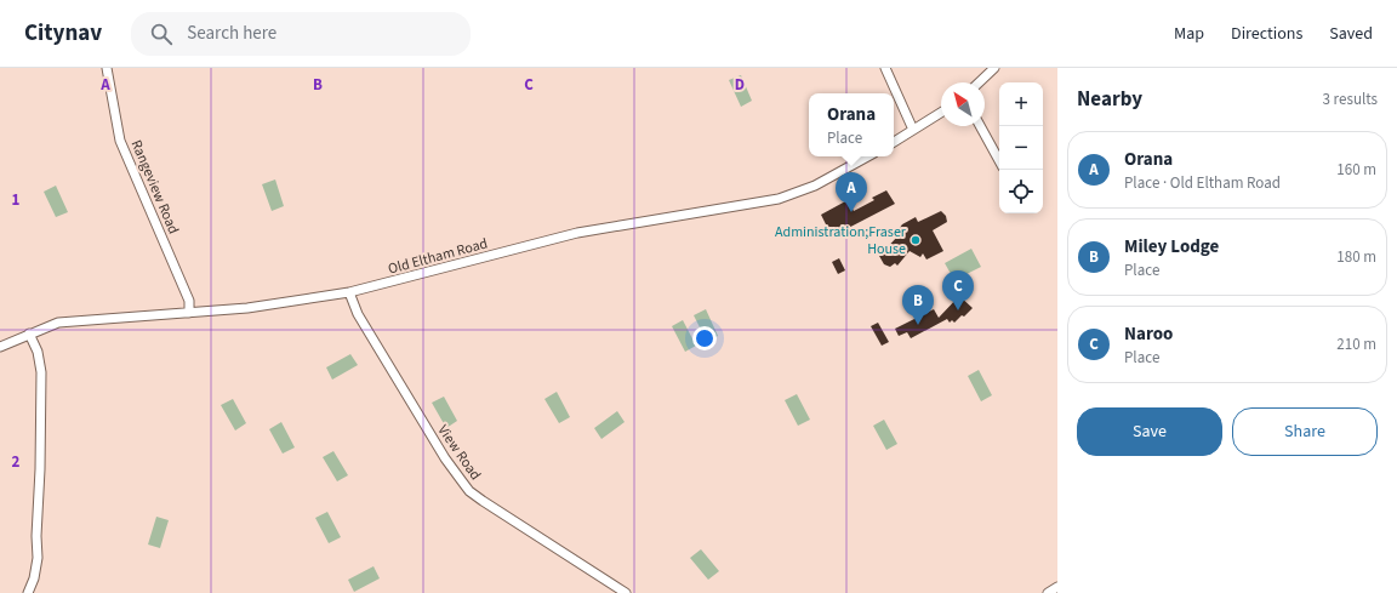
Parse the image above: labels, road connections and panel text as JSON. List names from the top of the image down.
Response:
{
  "streets": {
    "street": ["Rangeview Road", "Old Eltham Road", "View Road"]
  },
  "crossings": [
    ["Rangeview Road", "Old Eltham Road"],
    ["Old Eltham Road", "View Road"]
  ],
  "places": ["Administration;Fraser House"],
  "north": "top left",
  "page": {
    "header": "Citynav",
    "search": "Search here",
    "nav": ["Map", "Directions", "Saved"],
    "heading": ["Nearby", "3 results"],
    "map_buttons": ["+", "−"],
    "popup": ["Orana", "Place"],
    "list": [
      {
        "mark": "A",
        "name": "Orana",
        "note": "Place · Old Eltham Road",
        "value": "160 m"
      },
      {
        "mark": "B",
        "name": "Miley Lodge",
        "note": "Place",
        "value": "180 m"
      },
      {
        "mark": "C",
        "name": "Naroo",
        "note": "Place",
        "value": "210 m"
      }
    ],
    "pins": ["A", "C", "B"],
    "buttons": ["Save", "Share"]
  },
  "grid": {
    "columns": [
      "A",
      "B",
      "C",
      "D"
    ],
    "rows": ["1", "2"]
  }
}
